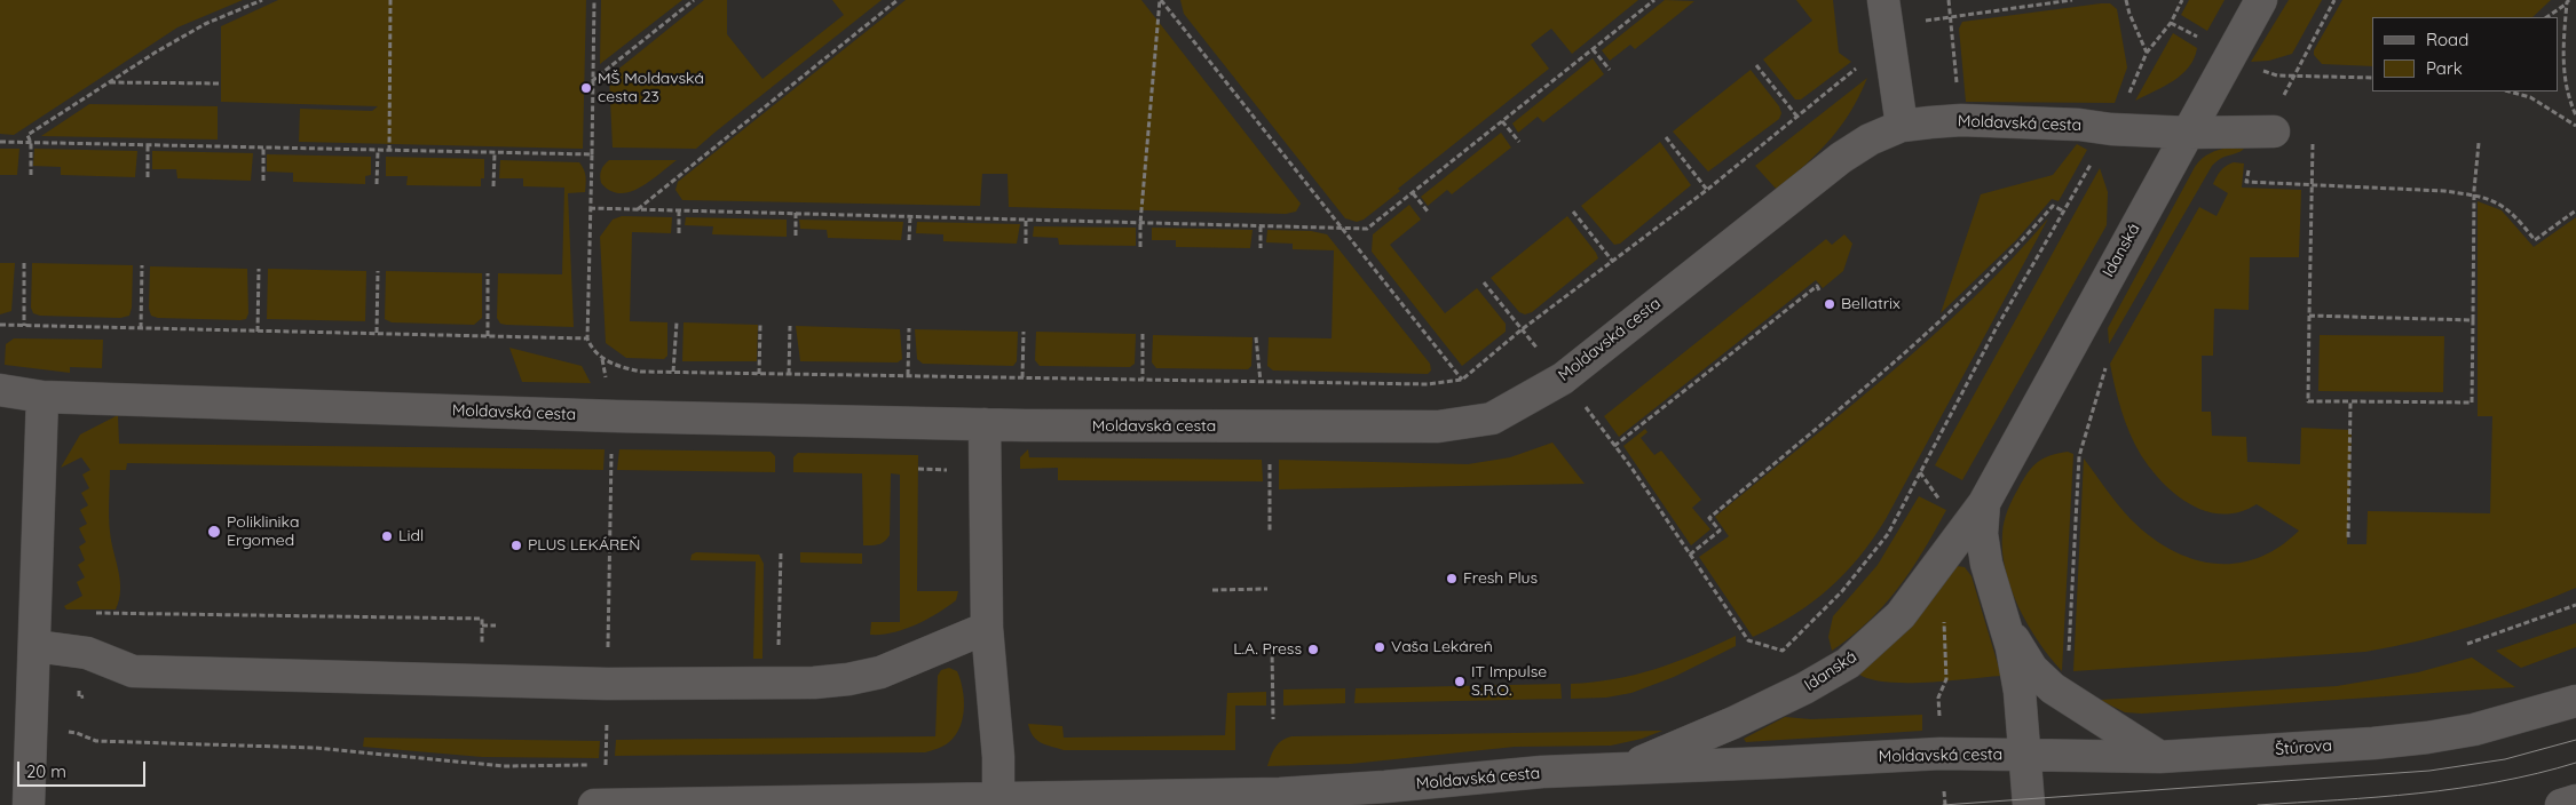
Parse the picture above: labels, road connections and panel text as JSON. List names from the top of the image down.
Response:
{
  "streets": {
    "street": ["Moldavská cesta", "Idanská", "Štúrova"]
  },
  "crossings": [
    ["Moldavská cesta", "Idanská"],
    ["Moldavská cesta", "Štúrova"],
    ["Idanská", "Štúrova"]
  ],
  "places": [
    "MŠ Moldavská cesta 23",
    "Bellatrix",
    "Poliklinika Ergomed",
    "Lidl",
    "PLUS LEKÁREŇ",
    "Fresh Plus",
    "Vaša Lekáreň",
    "L.A. Press",
    "IT Impulse S.R.O."
  ],
  "legend": ["Road", "Park"],
  "scale_bar": "20 m"
}
